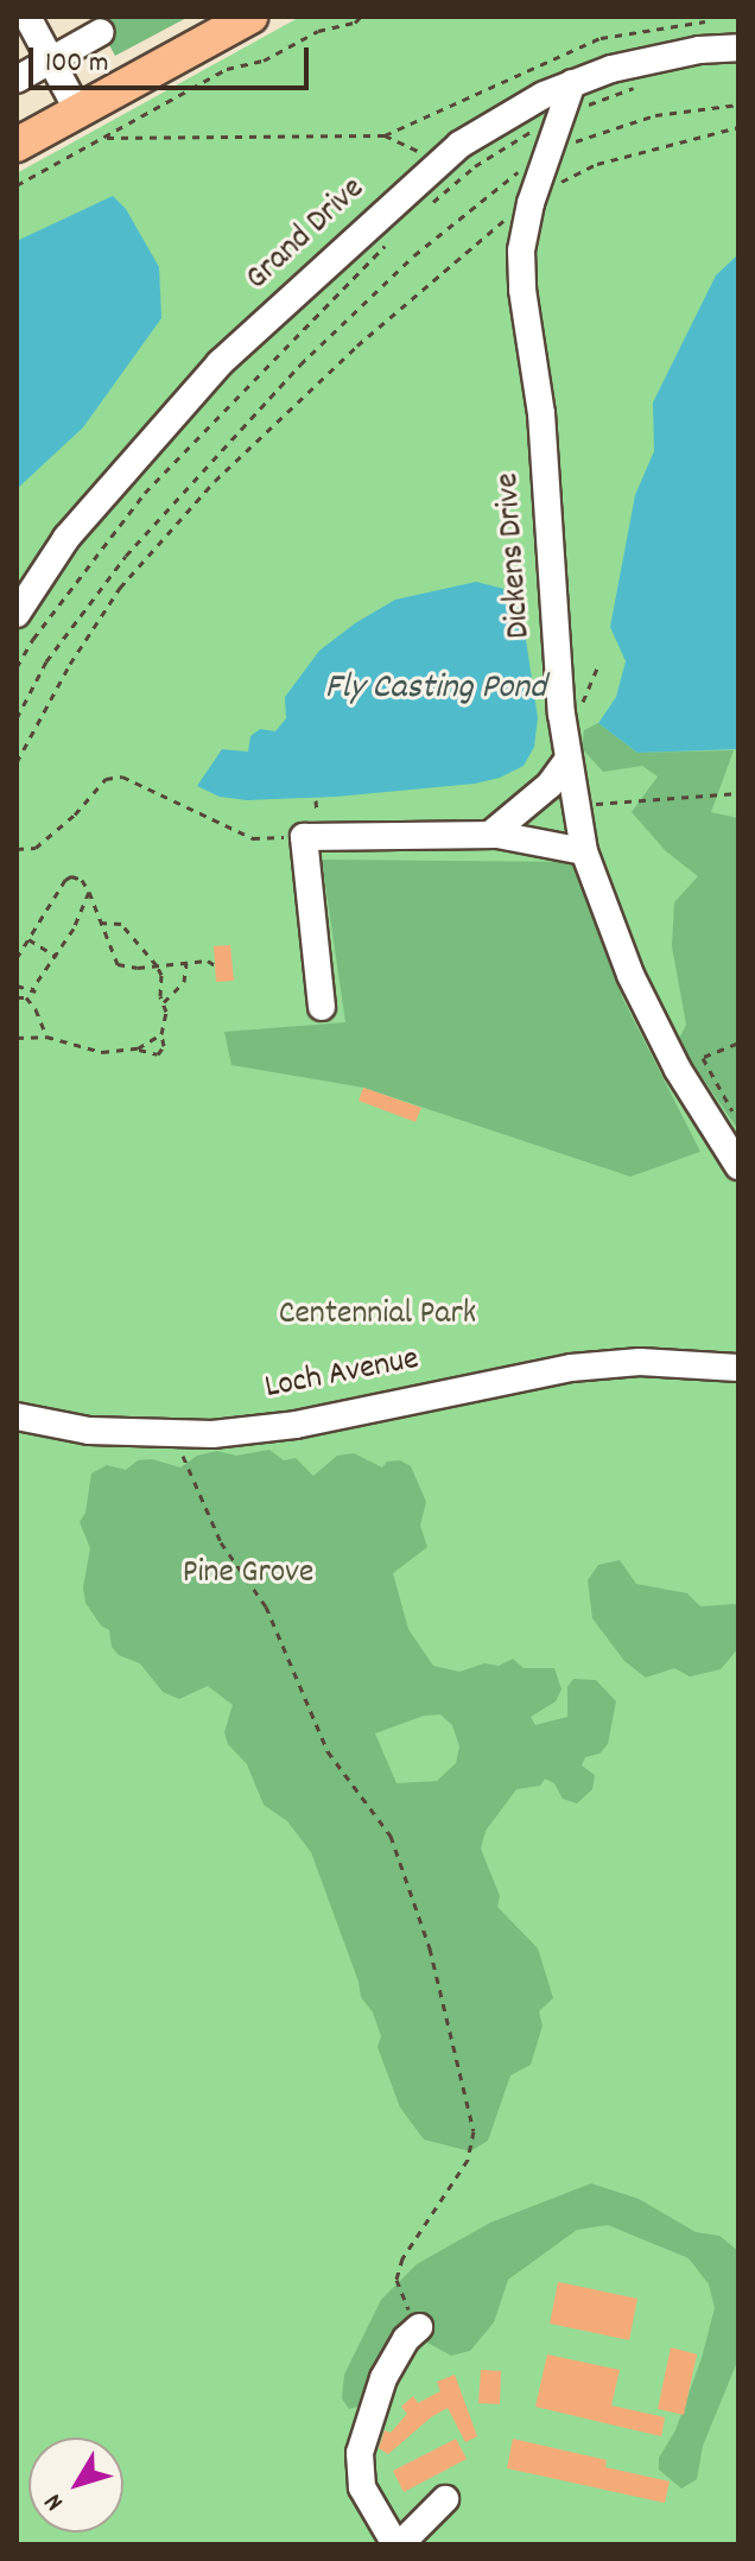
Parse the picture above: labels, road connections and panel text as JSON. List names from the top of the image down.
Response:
{
  "streets": {
    "street": ["Grand Drive", "Dickens Drive", "Loch Avenue"]
  },
  "crossings": [
    ["Grand Drive", "Dickens Drive"]
  ],
  "water": ["Fly Casting Pond"],
  "parks": ["Centennial Park", "Pine Grove"],
  "scale_bar": "100 m",
  "north": "bottom left"
}
